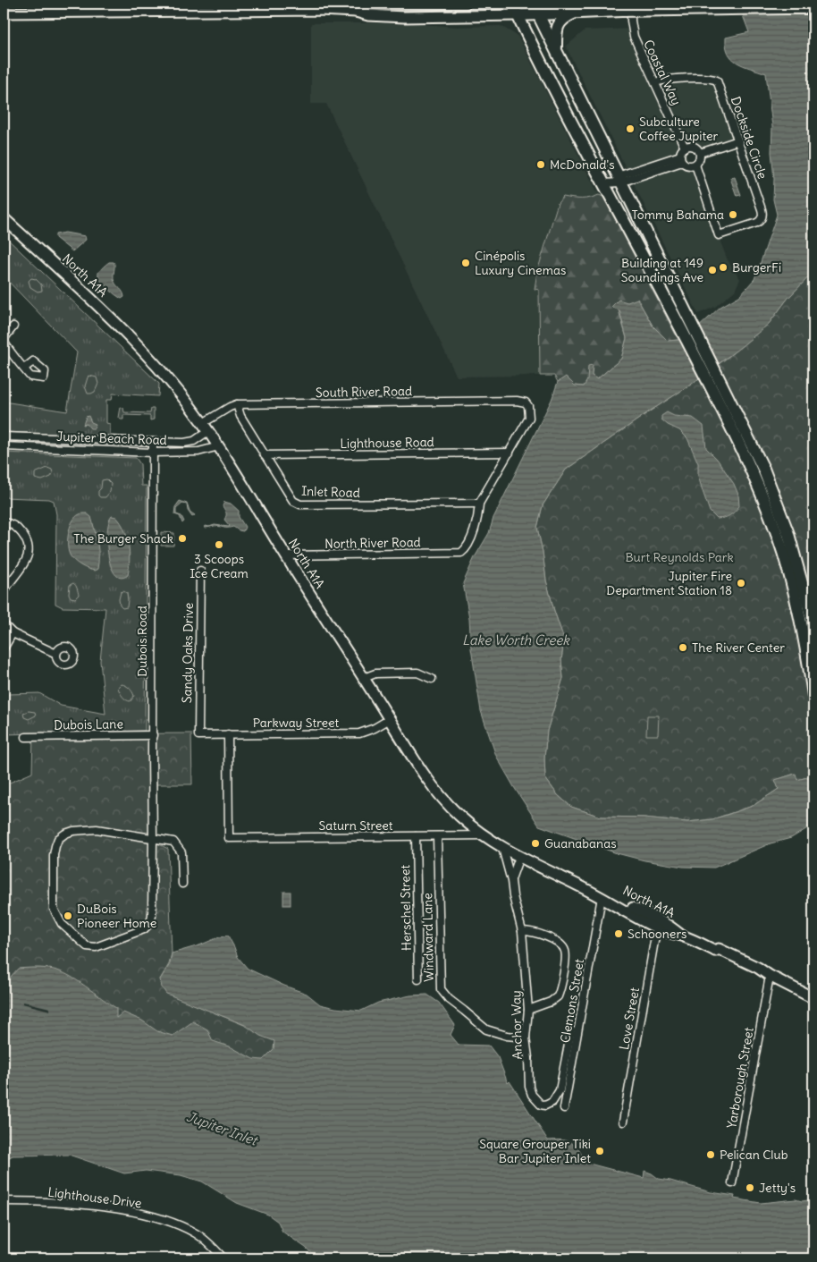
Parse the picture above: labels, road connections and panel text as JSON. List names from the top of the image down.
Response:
{
  "streets": {
    "street": [
      "Coastal Way",
      "Dockside Circle",
      "North A1A",
      "South River Road",
      "Jupiter Beach Road",
      "Lighthouse Road",
      "Inlet Road",
      "North River Road",
      "Dubois Road",
      "Sandy Oaks Drive",
      "Parkway Street",
      "Dubois Lane",
      "Saturn Street",
      "Herschel Street",
      "Windward Lane",
      "Clemons Street",
      "Love Street",
      "Anchor Way",
      "Yarborough Street",
      "Lighthouse Drive"
    ]
  },
  "crossings": [
    ["Coastal Way", "Dockside Circle"],
    ["North A1A", "South River Road"],
    ["North A1A", "Jupiter Beach Road"],
    ["North A1A", "North River Road"],
    ["North A1A", "Parkway Street"],
    ["North A1A", "Saturn Street"],
    ["North A1A", "Clemons Street"],
    ["North A1A", "Love Street"],
    ["North A1A", "Anchor Way"],
    ["North A1A", "Yarborough Street"],
    ["South River Road", "Jupiter Beach Road"],
    ["South River Road", "Lighthouse Road"],
    ["South River Road", "Inlet Road"],
    ["Jupiter Beach Road", "Dubois Road"],
    ["Lighthouse Road", "Inlet Road"],
    ["Inlet Road", "North River Road"],
    ["Dubois Road", "Dubois Lane"],
    ["Sandy Oaks Drive", "Parkway Street"],
    ["Parkway Street", "Saturn Street"],
    ["Saturn Street", "Herschel Street"],
    ["Saturn Street", "Windward Lane"],
    ["Windward Lane", "Anchor Way"]
  ],
  "water": ["Lake Worth Creek", "Jupiter Inlet"],
  "parks": ["Burt Reynolds Park"],
  "places": [
    "Subculture Coffee Jupiter",
    "McDonald's",
    "Tommy Bahama",
    "Cinépolis Luxury Cinemas",
    "BurgerFi",
    "Building at 149 Soundings Ave",
    "The Burger Shack",
    "3 Scoops Ice Cream",
    "Jupiter Fire Department Station 18",
    "The River Center",
    "Guanabanas",
    "DuBois Pioneer Home",
    "Schooners",
    "Square Grouper Tiki Bar Jupiter Inlet",
    "Pelican Club",
    "Jetty's"
  ]
}
